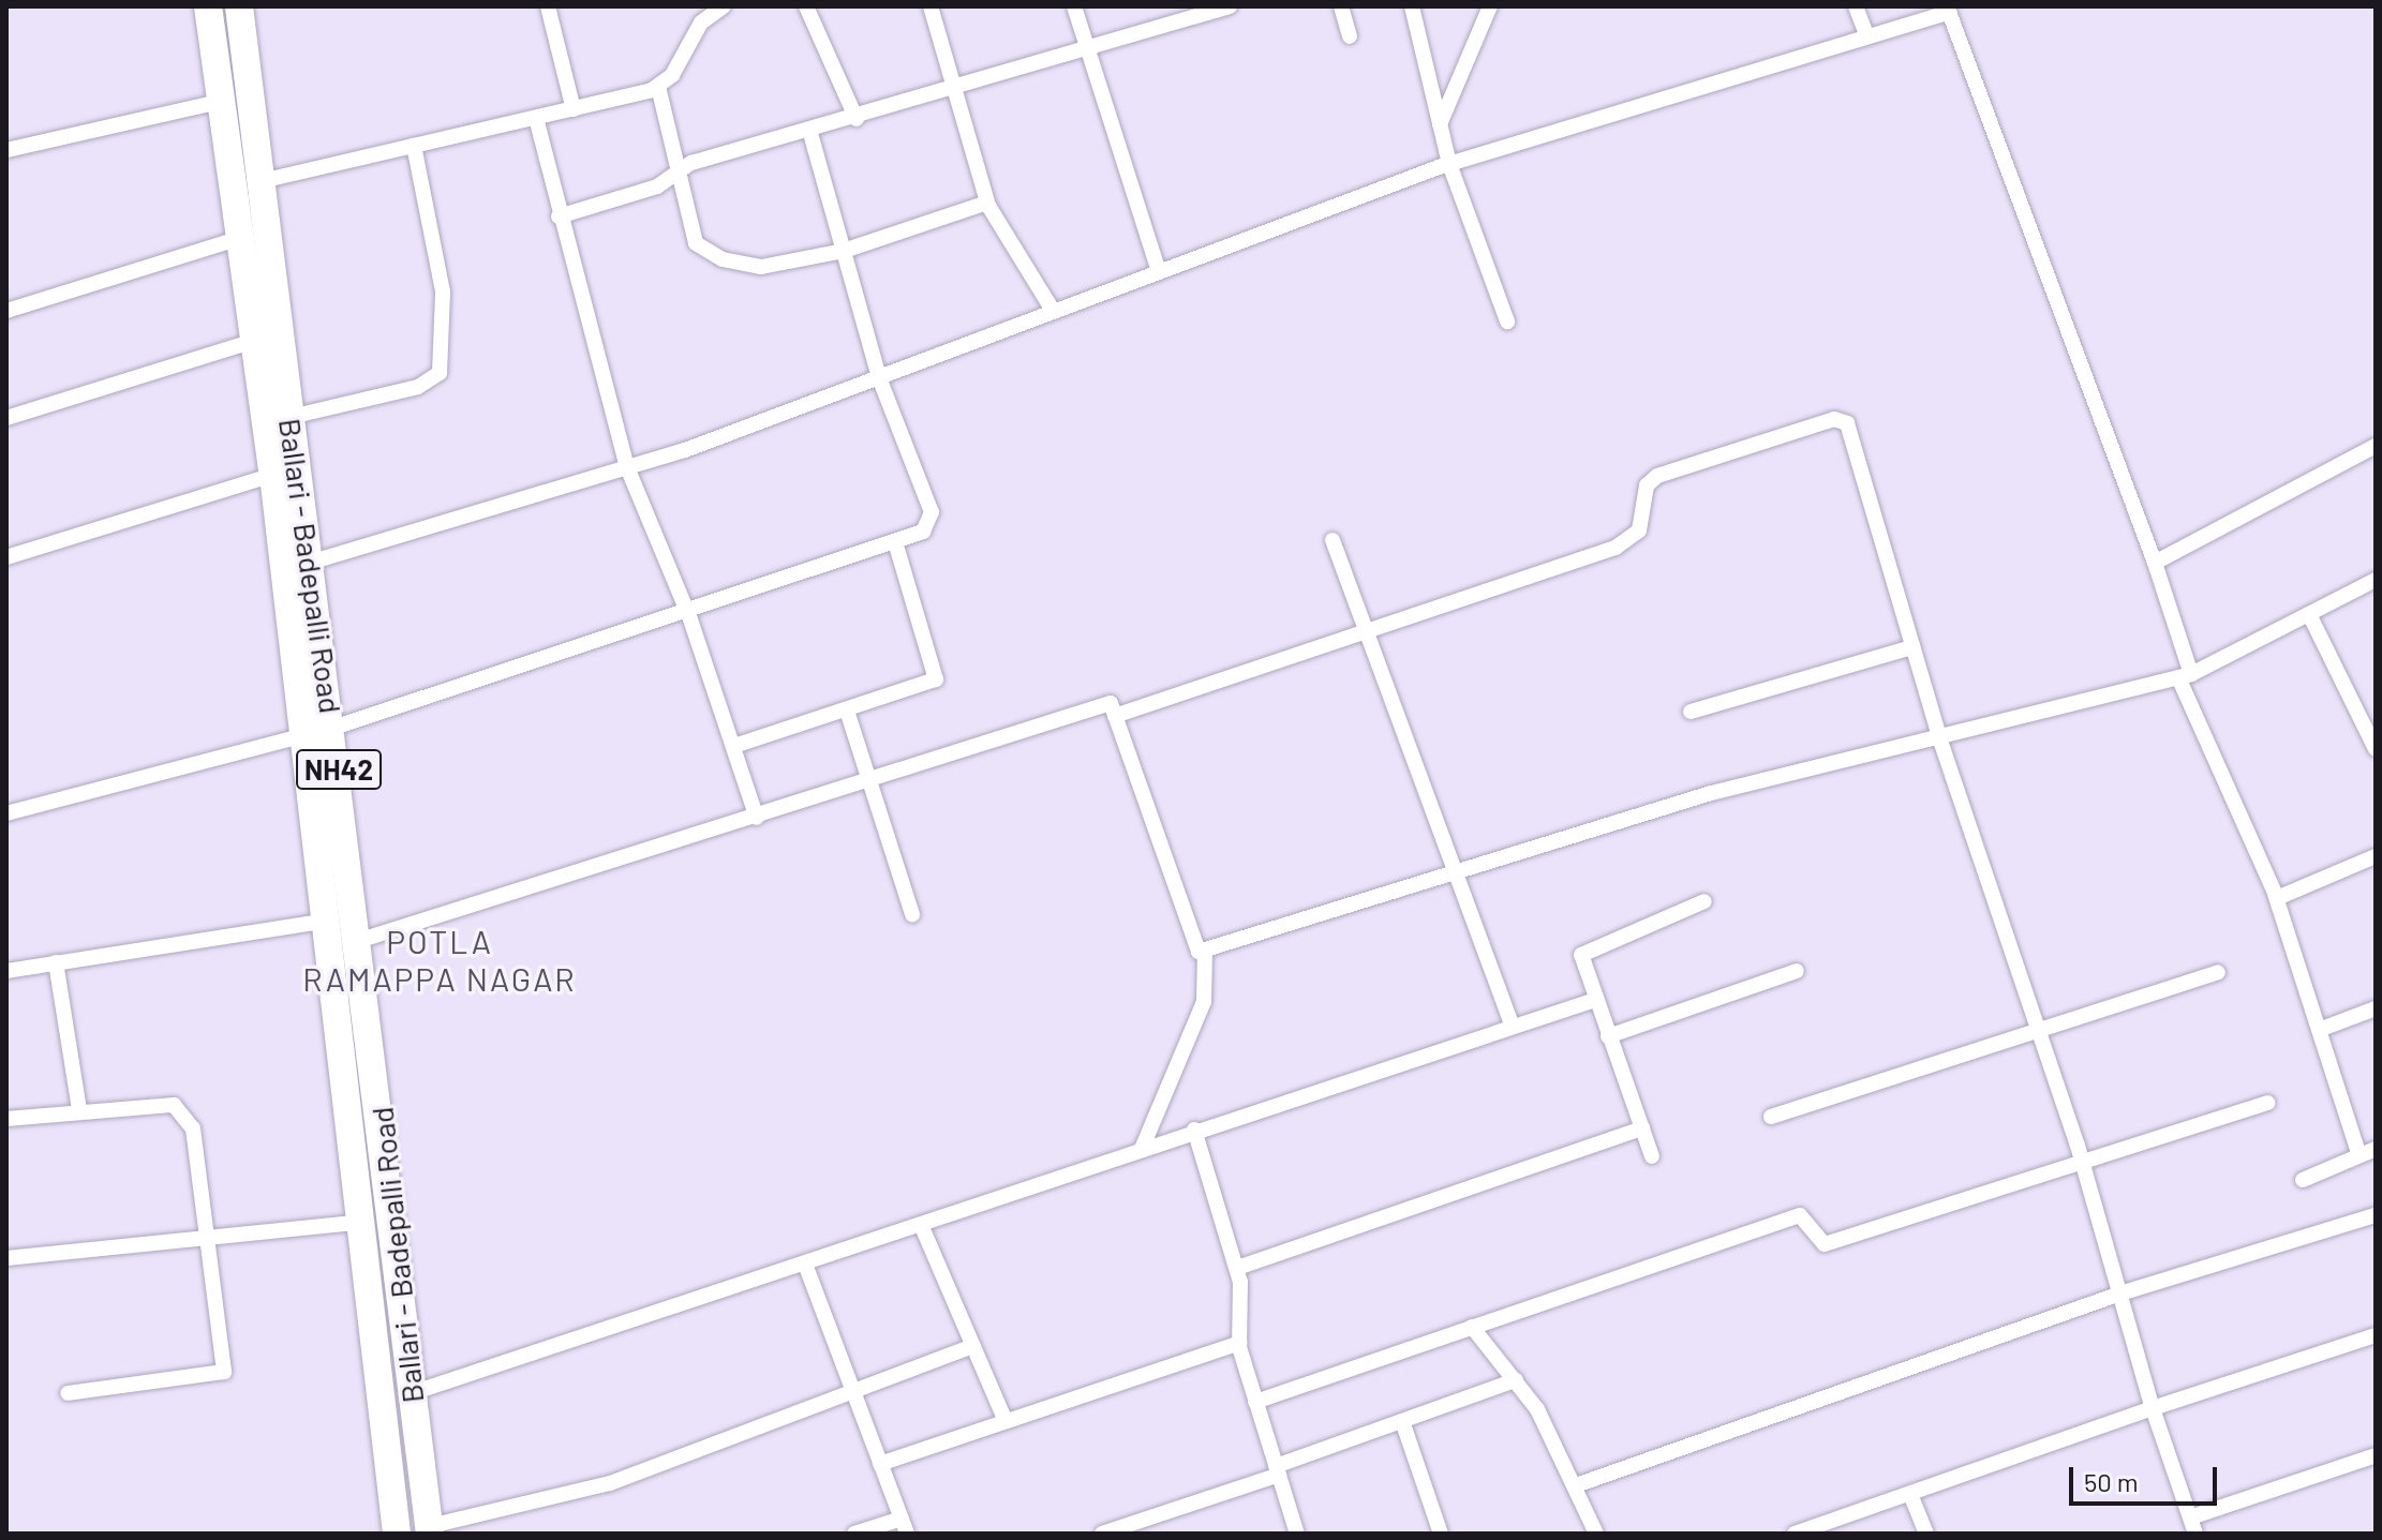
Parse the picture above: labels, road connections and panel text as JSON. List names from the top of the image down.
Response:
{
  "streets": {
    "highway": ["Ballari - Badepalli Road", "NH42"]
  },
  "districts": ["POTLA RAMAPPA NAGAR"],
  "scale_bar": "50 m"
}
